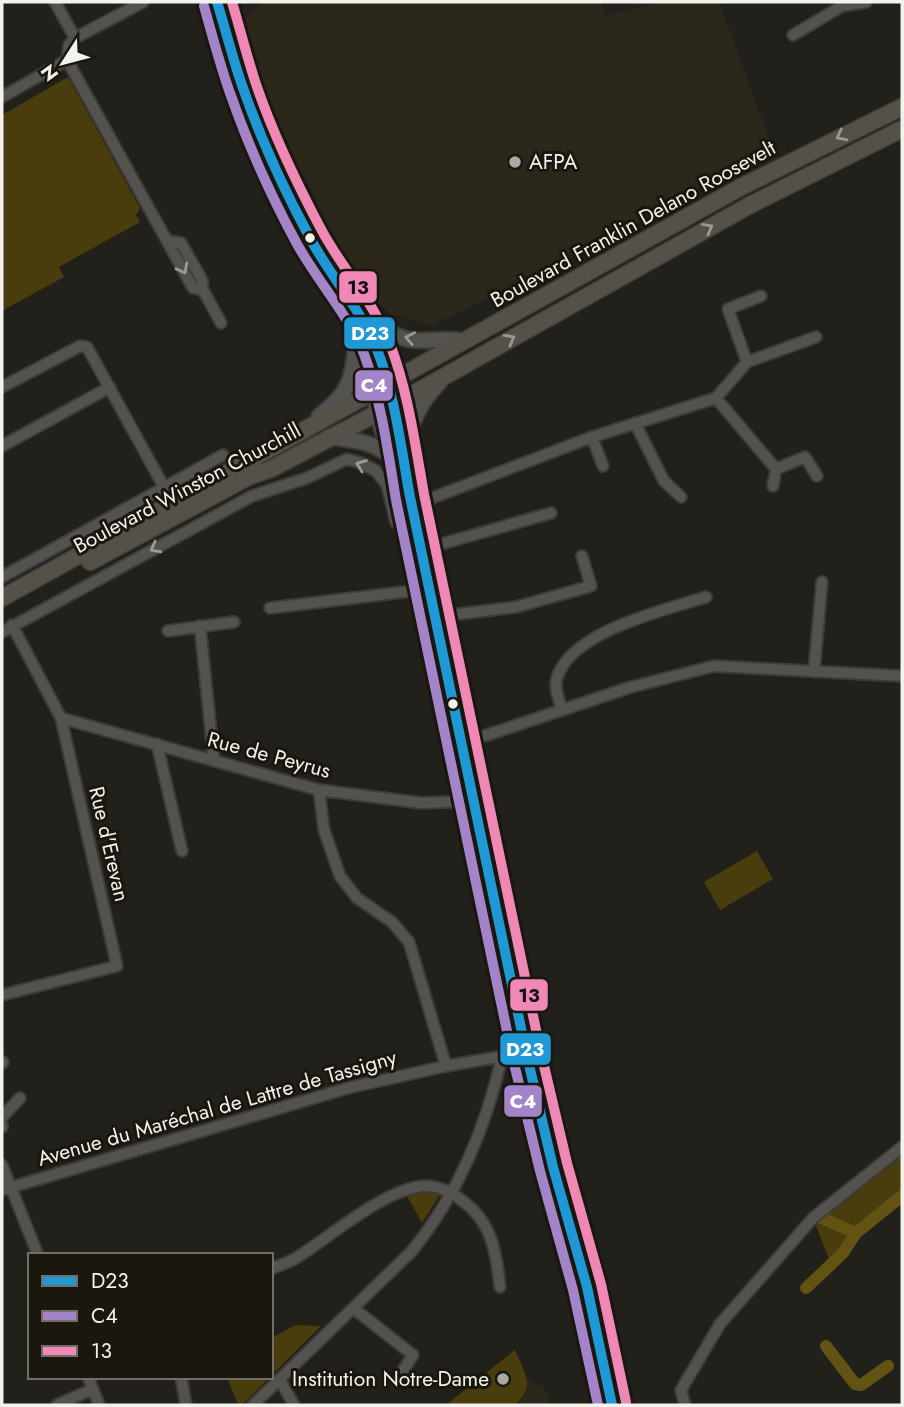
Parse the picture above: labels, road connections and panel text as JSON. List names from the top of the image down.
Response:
{
  "streets": {
    "main road": ["Boulevard Franklin Delano Roosevelt", "Boulevard Winston Churchill"],
    "street": ["Rue de Peyrus", "Rue d'Erevan", "Avenue du Maréchal de Lattre de Tassigny"]
  },
  "crossings": [
    ["Boulevard Franklin Delano Roosevelt", "Boulevard Winston Churchill"],
    ["Rue de Peyrus", "Rue d'Erevan"]
  ],
  "places": ["AFPA", "Institution Notre-Dame"],
  "lines": ["transit line D23", "transit line 13", "transit line C4"],
  "legend": ["D23", "C4", "13"],
  "north": "bottom left"
}
